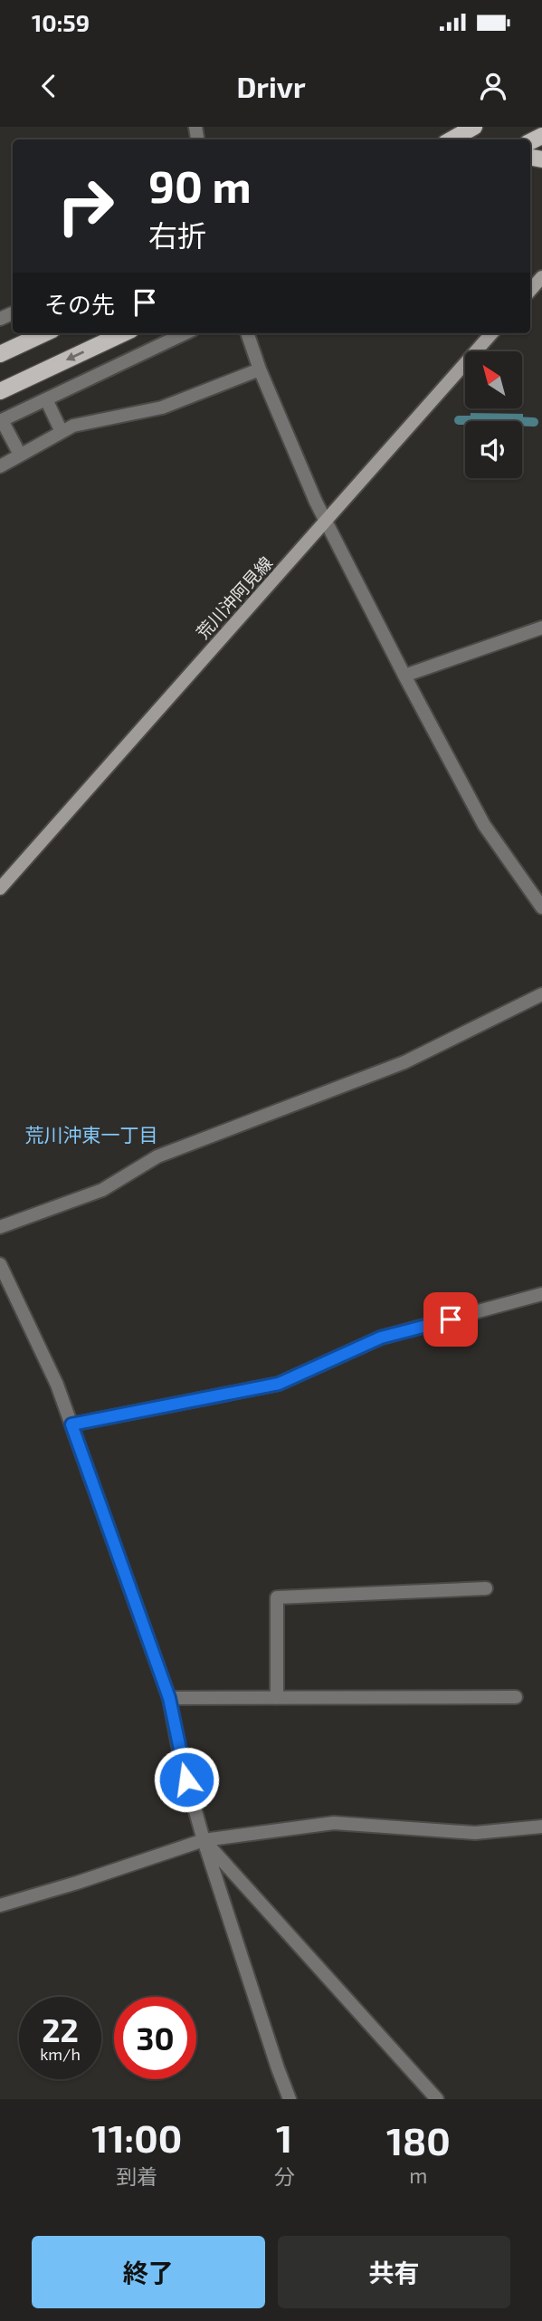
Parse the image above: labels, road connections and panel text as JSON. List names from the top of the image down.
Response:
{
  "streets": {
    "main road": ["荒川沖阿見線"]
  },
  "districts": ["荒川沖東一丁目"],
  "north": "top left",
  "page": {
    "status": "10:59",
    "header": "Drivr",
    "turn": ["90 m", "右折"],
    "then": "その先",
    "speed": "22 km/h",
    "limit": "30",
    "eta": [
      "11:00",
      "到着",
      "1",
      "分",
      "180",
      "m"
    ],
    "buttons": ["終了", "共有"]
  }
}
